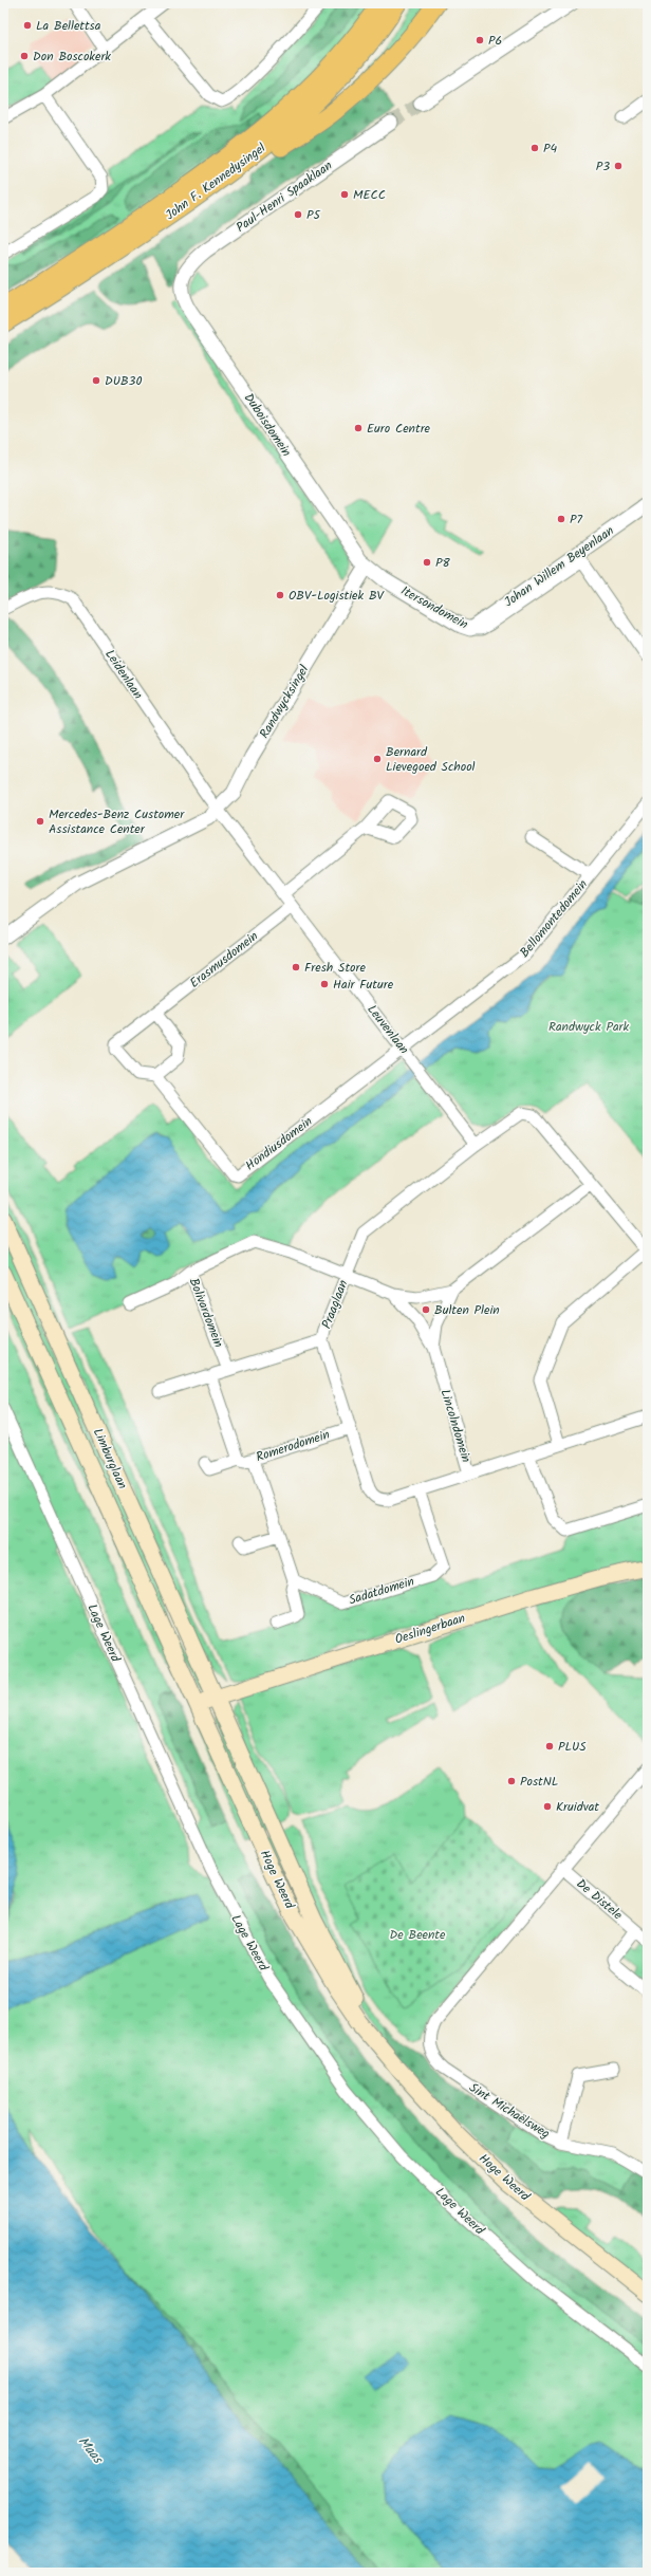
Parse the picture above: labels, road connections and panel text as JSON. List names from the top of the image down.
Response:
{
  "streets": {
    "main road": [
      "John F. Kennedysingel",
      "Limburglaan",
      "Oeslingerbaan",
      "Hoge Weerd"
    ],
    "street": [
      "Paul-Henri Spaaklaan",
      "Duboisdomein",
      "Johan Willem Beyenlaan",
      "Itersondomein",
      "Leidenlaan",
      "Randwycksingel",
      "Bellomontedomein",
      "Erasmusdomein",
      "Leuvenlaan",
      "Hondiusdomein",
      "Praaglaan",
      "Bolivardomein",
      "Lincolndomein",
      "Romerodomein",
      "Sadatdomein",
      "Lage Weerd",
      "De Distele",
      "Sint Michaëlsweg"
    ]
  },
  "crossings": [
    ["Paul-Henri Spaaklaan", "Duboisdomein"],
    ["Duboisdomein", "Itersondomein"],
    ["Duboisdomein", "Randwycksingel"],
    ["Johan Willem Beyenlaan", "Itersondomein"],
    ["Itersondomein", "Randwycksingel"],
    ["Leidenlaan", "Randwycksingel"],
    ["Leidenlaan", "Leuvenlaan"],
    ["Randwycksingel", "Leuvenlaan"],
    ["Bellomontedomein", "Leuvenlaan"],
    ["Bellomontedomein", "Hondiusdomein"],
    ["Erasmusdomein", "Leuvenlaan"],
    ["Erasmusdomein", "Hondiusdomein"],
    ["Leuvenlaan", "Hondiusdomein"],
    ["Leuvenlaan", "Praaglaan"],
    ["Praaglaan", "Bolivardomein"],
    ["Praaglaan", "Lincolndomein"],
    ["Praaglaan", "Romerodomein"],
    ["Praaglaan", "Sadatdomein"],
    ["Limburglaan", "Oeslingerbaan"],
    ["Limburglaan", "Hoge Weerd"],
    ["Oeslingerbaan", "Hoge Weerd"],
    ["De Distele", "Sint Michaëlsweg"]
  ],
  "water": ["Maas"],
  "parks": ["Randwyck Park", "De Beente"],
  "places": [
    "La Bellettsa",
    "P6",
    "Don Boscokerk",
    "P4",
    "P3",
    "MECC",
    "P5",
    "DUB30",
    "Euro Centre",
    "P7",
    "P8",
    "OBV-Logistiek BV",
    "Bernard Lievegoed School",
    "Mercedes-Benz Customer Assistance Center",
    "Fresh Store",
    "Hair Future",
    "Bulten Plein",
    "PLUS",
    "PostNL",
    "Kruidvat"
  ]
}
